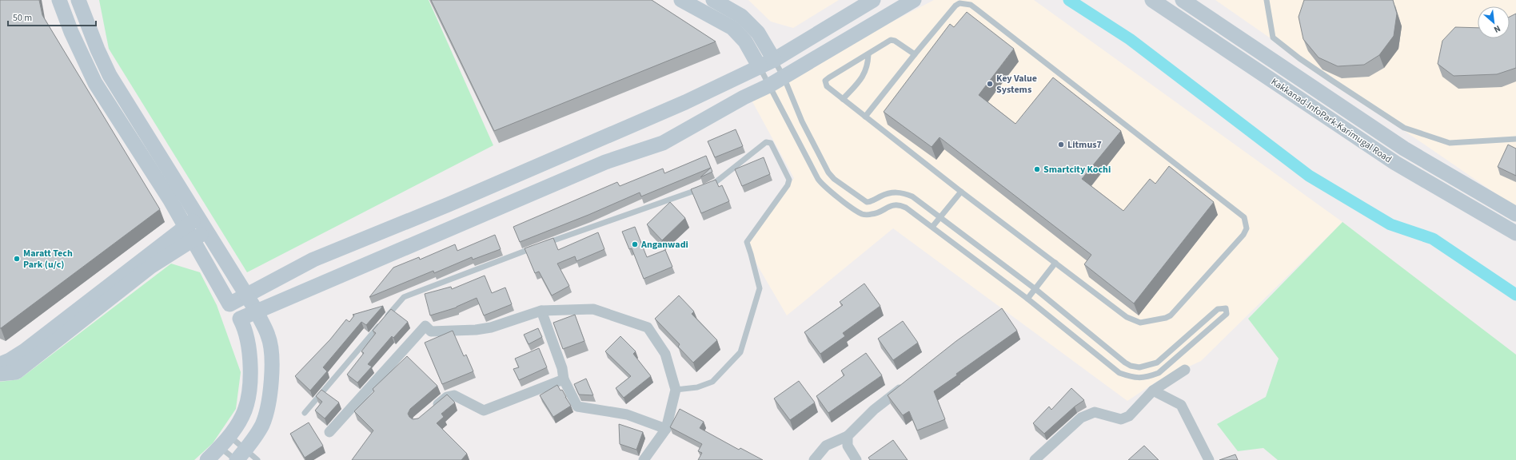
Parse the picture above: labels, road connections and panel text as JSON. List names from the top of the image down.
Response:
{
  "streets": {
    "street": ["Kakkanad-InfoPark-Karimugal Road"]
  },
  "places": [
    "Key Value Systems",
    "Litmus7",
    "Smartcity Kochi",
    "Anganwadi",
    "Maratt Tech Park (u/c)"
  ],
  "scale_bar": "50 m",
  "north": "bottom right"
}
